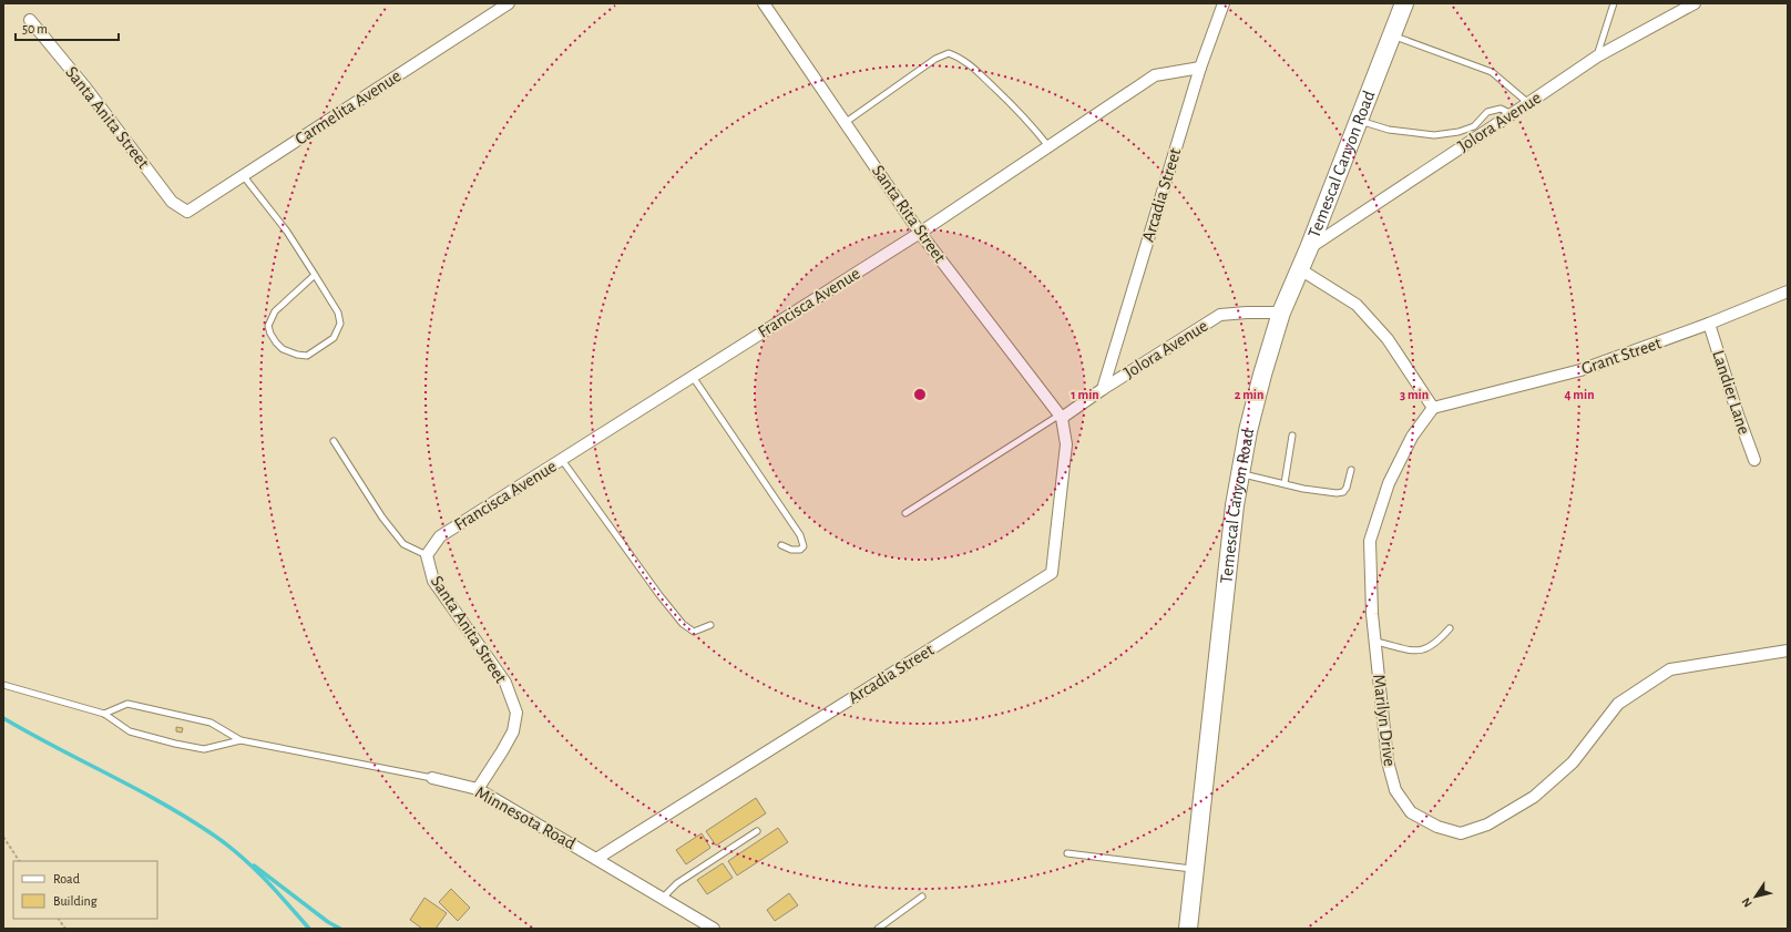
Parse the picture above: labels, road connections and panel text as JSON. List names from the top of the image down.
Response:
{
  "streets": {
    "main road": ["Temescal Canyon Road"],
    "street": [
      "Carmelita Avenue",
      "Santa Anita Street",
      "Jolora Avenue",
      "Arcadia Street",
      "Santa Rita Street",
      "Francisca Avenue",
      "Grant Street",
      "Landier Lane",
      "Marilyn Drive",
      "Minnesota Road"
    ]
  },
  "crossings": [
    ["Carmelita Avenue", "Santa Anita Street"],
    ["Santa Anita Street", "Francisca Avenue"],
    ["Santa Anita Street", "Minnesota Road"],
    ["Jolora Avenue", "Temescal Canyon Road"],
    ["Jolora Avenue", "Arcadia Street"],
    ["Jolora Avenue", "Santa Rita Street"],
    ["Arcadia Street", "Santa Rita Street"],
    ["Arcadia Street", "Francisca Avenue"],
    ["Arcadia Street", "Minnesota Road"],
    ["Santa Rita Street", "Francisca Avenue"],
    ["Grant Street", "Landier Lane"],
    ["Grant Street", "Marilyn Drive"]
  ],
  "legend": ["Road", "Building"],
  "scale_bar": "50 m",
  "north": "bottom left",
  "rings": [
    "1 min",
    "2 min",
    "3 min",
    "4 min"
  ]
}
